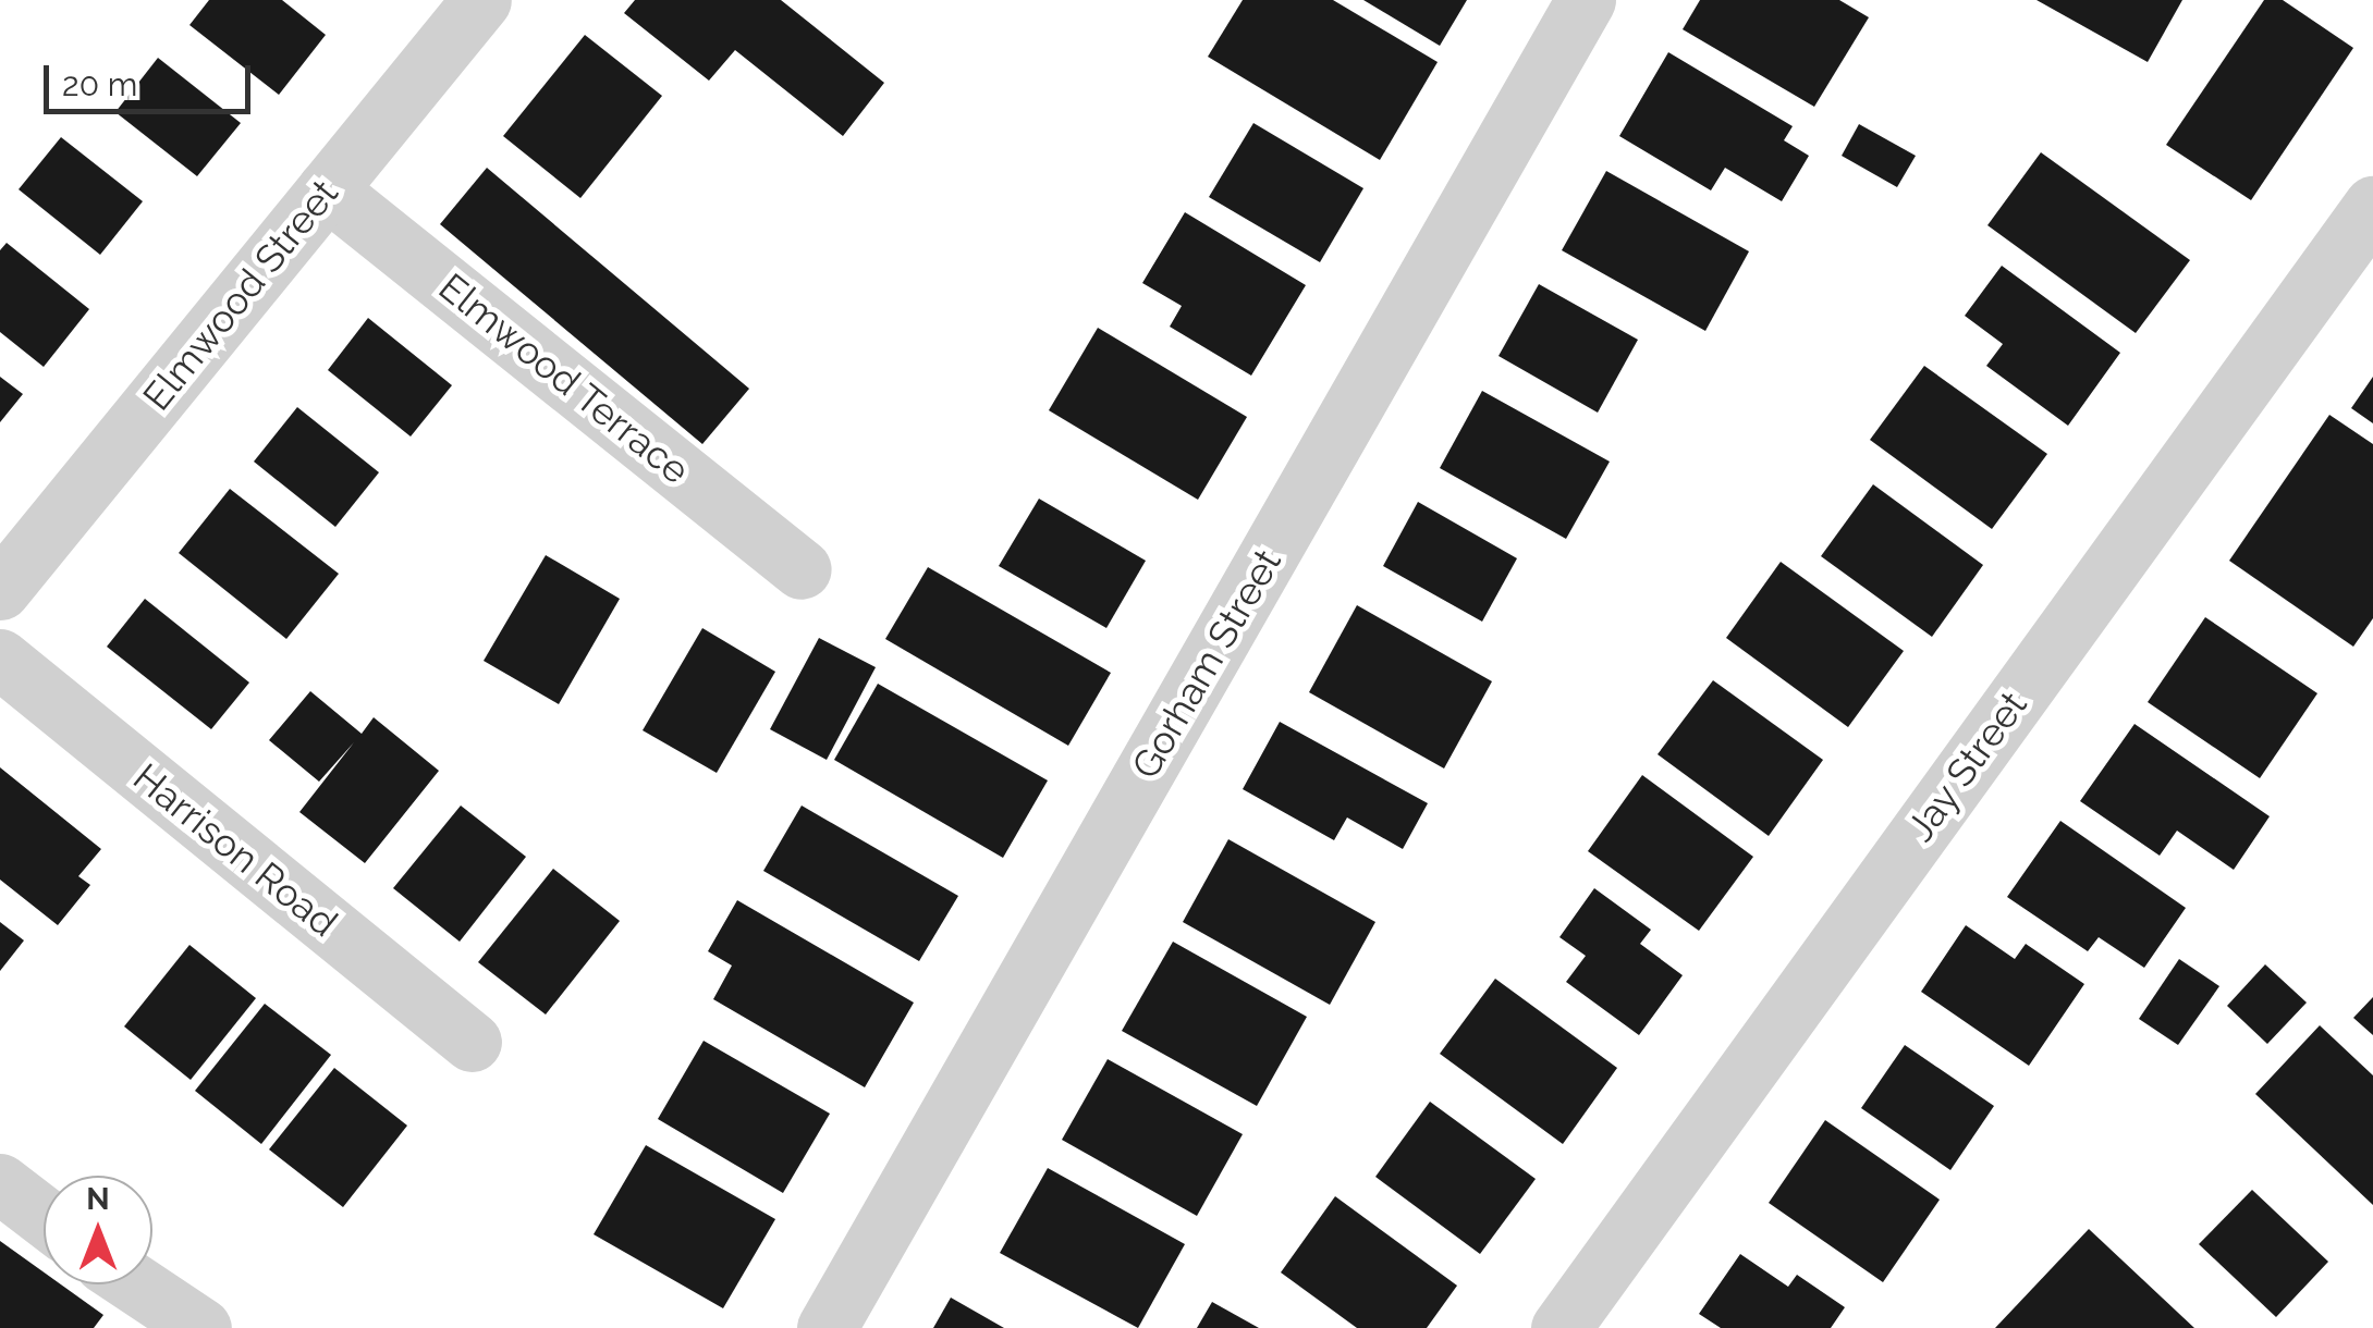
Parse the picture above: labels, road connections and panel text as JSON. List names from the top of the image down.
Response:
{
  "streets": {
    "street": [
      "Elmwood Street",
      "Elmwood Terrace",
      "Gorham Street",
      "Jay Street",
      "Harrison Road"
    ]
  },
  "crossings": [
    ["Elmwood Street", "Elmwood Terrace"]
  ],
  "scale_bar": "20 m",
  "north": "top"
}
